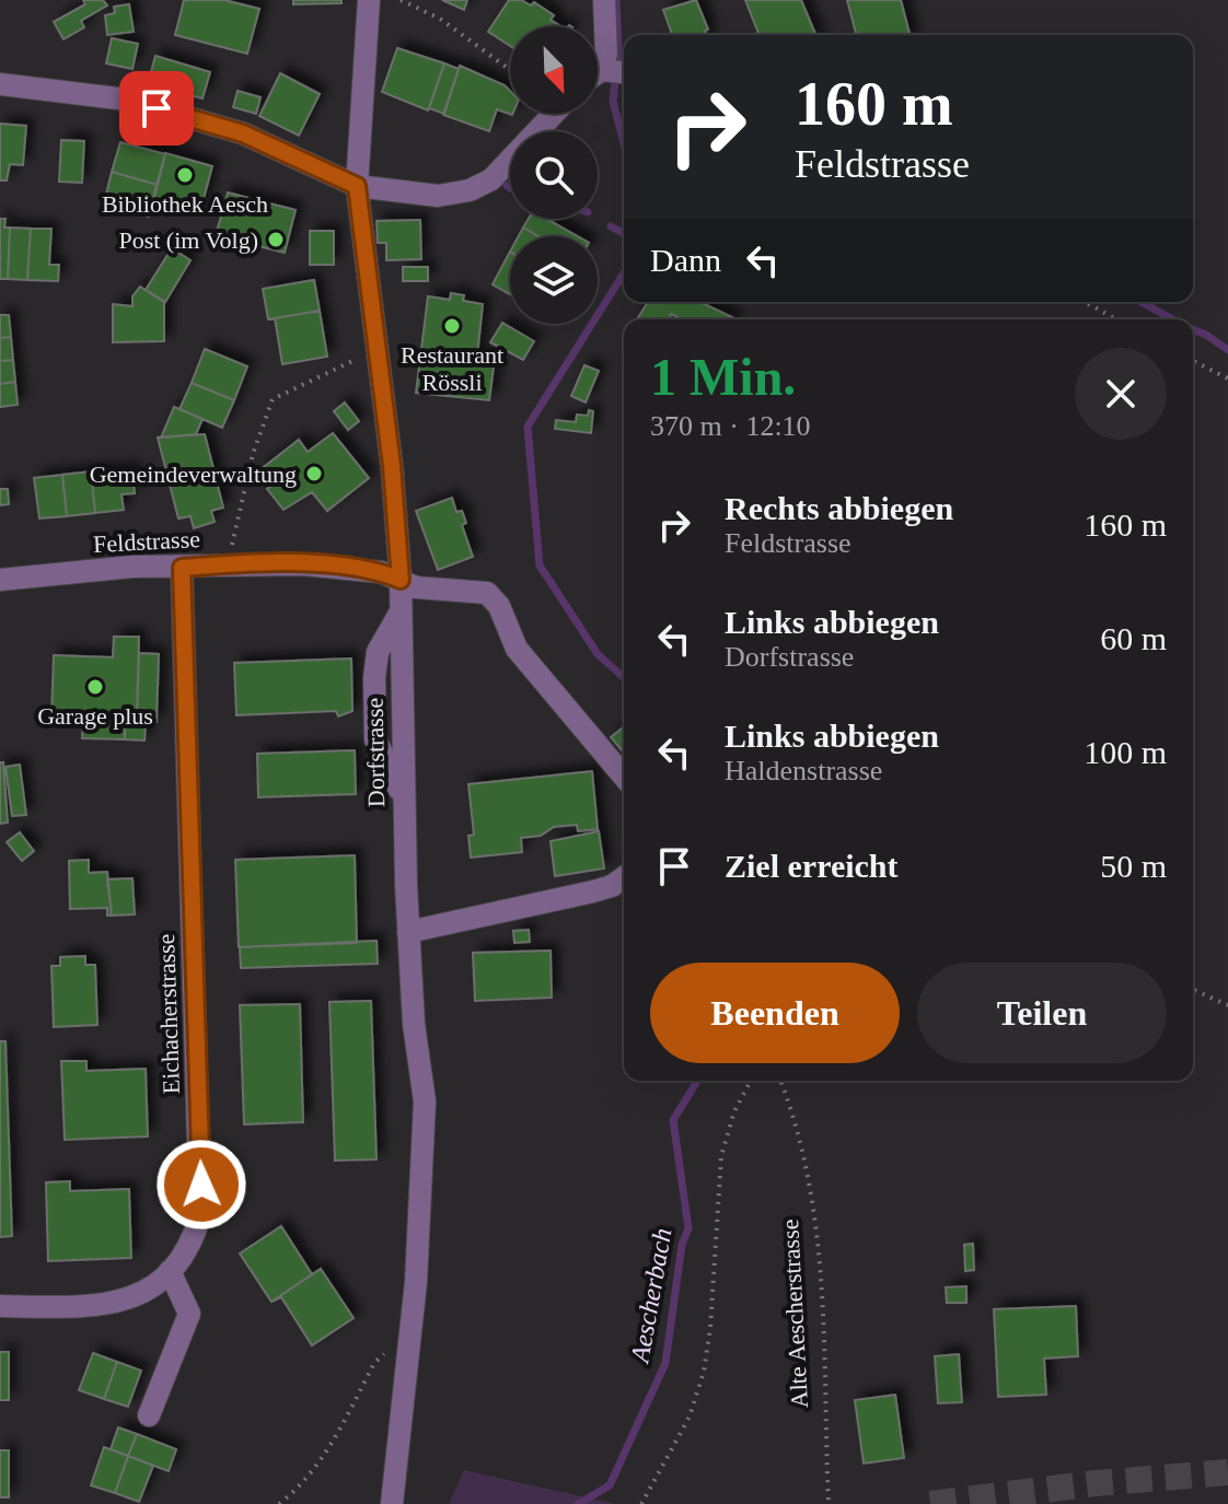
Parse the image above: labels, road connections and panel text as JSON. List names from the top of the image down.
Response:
{
  "streets": {
    "street": ["Feldstrasse", "Dorfstrasse", "Eichacherstrasse"],
    "path": ["Alte Aescherstrasse"]
  },
  "crossings": [
    ["Feldstrasse", "Dorfstrasse"],
    ["Feldstrasse", "Eichacherstrasse"]
  ],
  "water": ["Aescherbach"],
  "places": [
    "Bibliothek Aesch",
    "Post (im Volg)",
    "Restaurant Rössli",
    "Gemeindeverwaltung",
    "Garage plus"
  ],
  "north": "bottom right",
  "page": {
    "turn": ["160 m", "Feldstrasse"],
    "then": "Dann",
    "heading": ["1 Min.", "370 m · 12:10"],
    "list": [
      {
        "name": "Rechts abbiegen",
        "note": "Feldstrasse",
        "value": "160 m"
      },
      {
        "name": "Links abbiegen",
        "note": "Dorfstrasse",
        "value": "60 m"
      },
      {
        "name": "Links abbiegen",
        "note": "Haldenstrasse",
        "value": "100 m"
      },
      {
        "name": "Ziel erreicht",
        "value": "50 m"
      }
    ],
    "buttons": ["Beenden", "Teilen"]
  }
}
